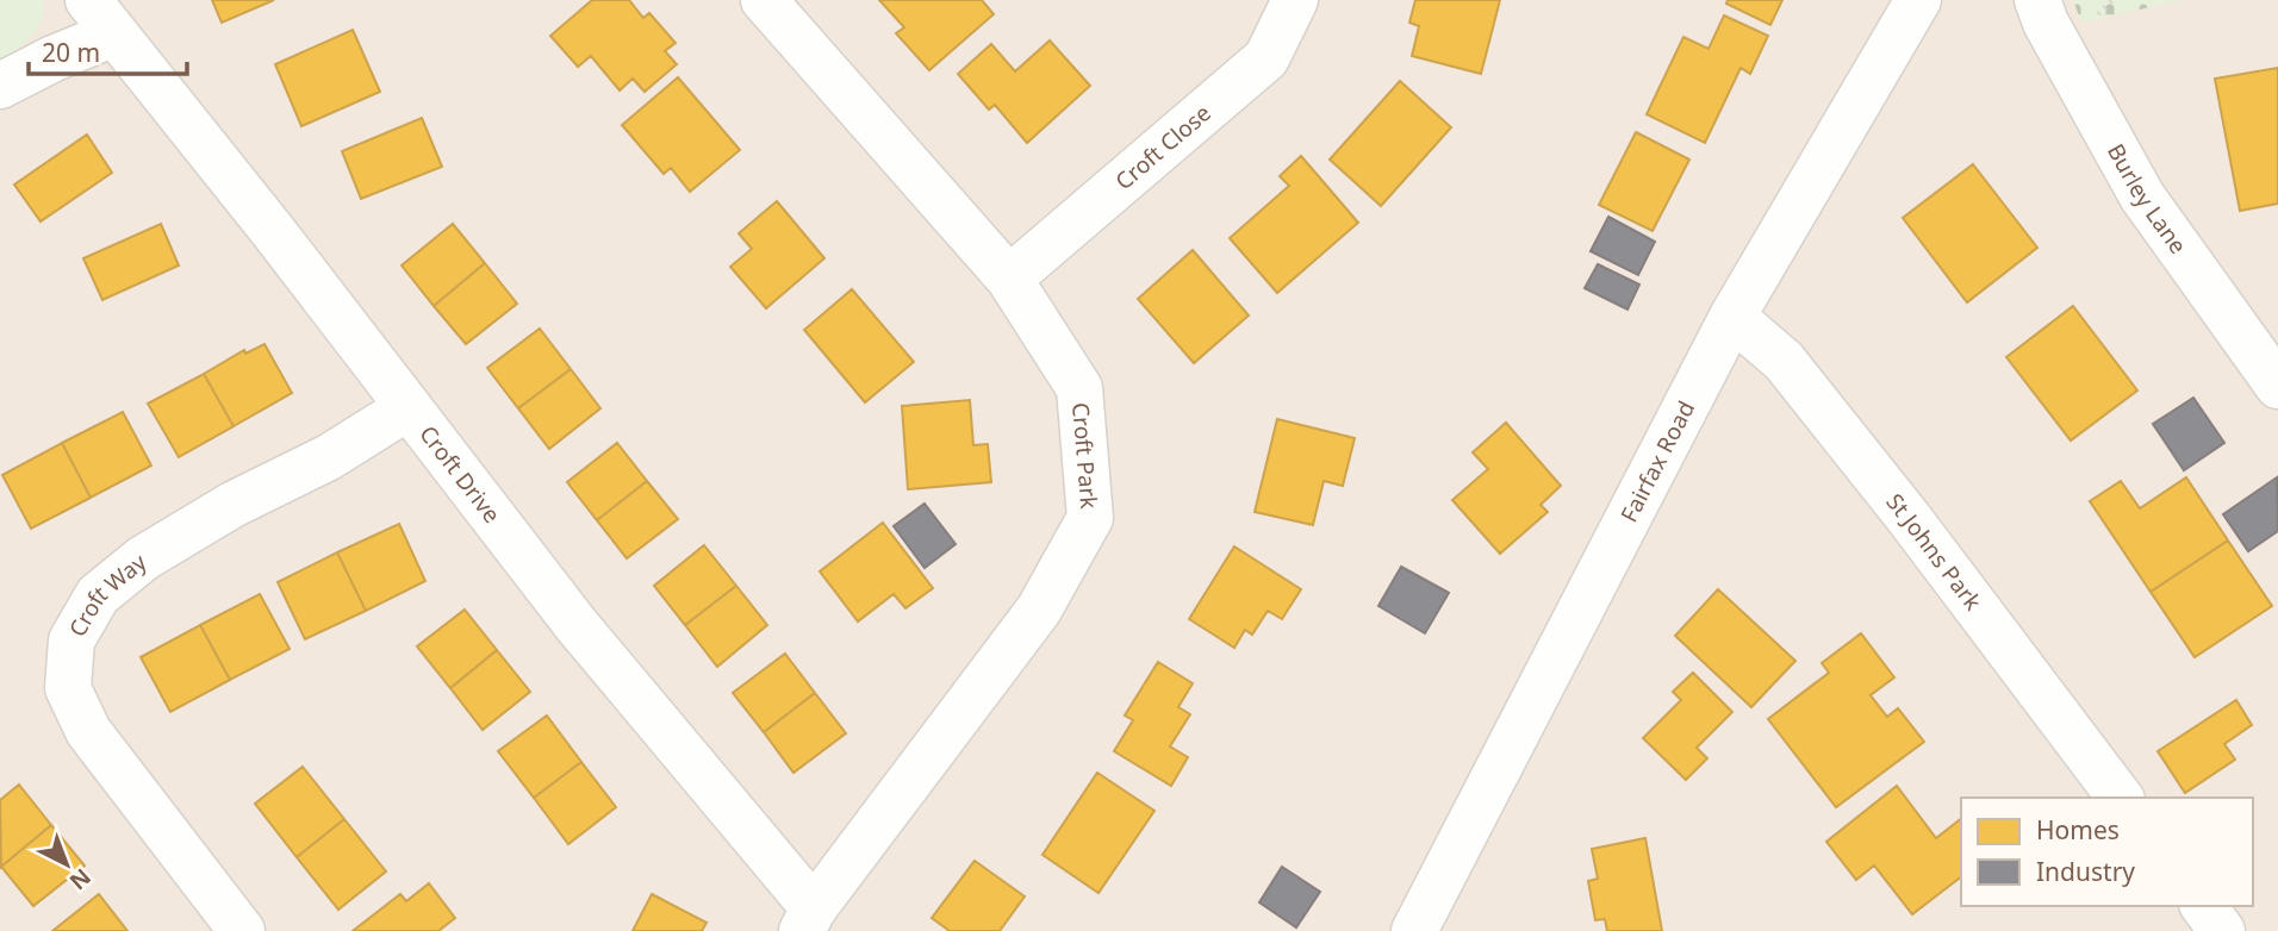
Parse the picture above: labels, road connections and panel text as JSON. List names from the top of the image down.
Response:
{
  "streets": {
    "street": [
      "Croft Close",
      "Burley Lane",
      "Croft Park",
      "Fairfax Road",
      "Croft Drive",
      "St Johns Park",
      "Croft Way"
    ]
  },
  "crossings": [
    ["Croft Close", "Croft Park"],
    ["Croft Park", "Croft Drive"],
    ["Fairfax Road", "St Johns Park"],
    ["Croft Drive", "Croft Way"]
  ],
  "legend": ["Homes", "Industry"],
  "scale_bar": "20 m",
  "north": "bottom right"
}
